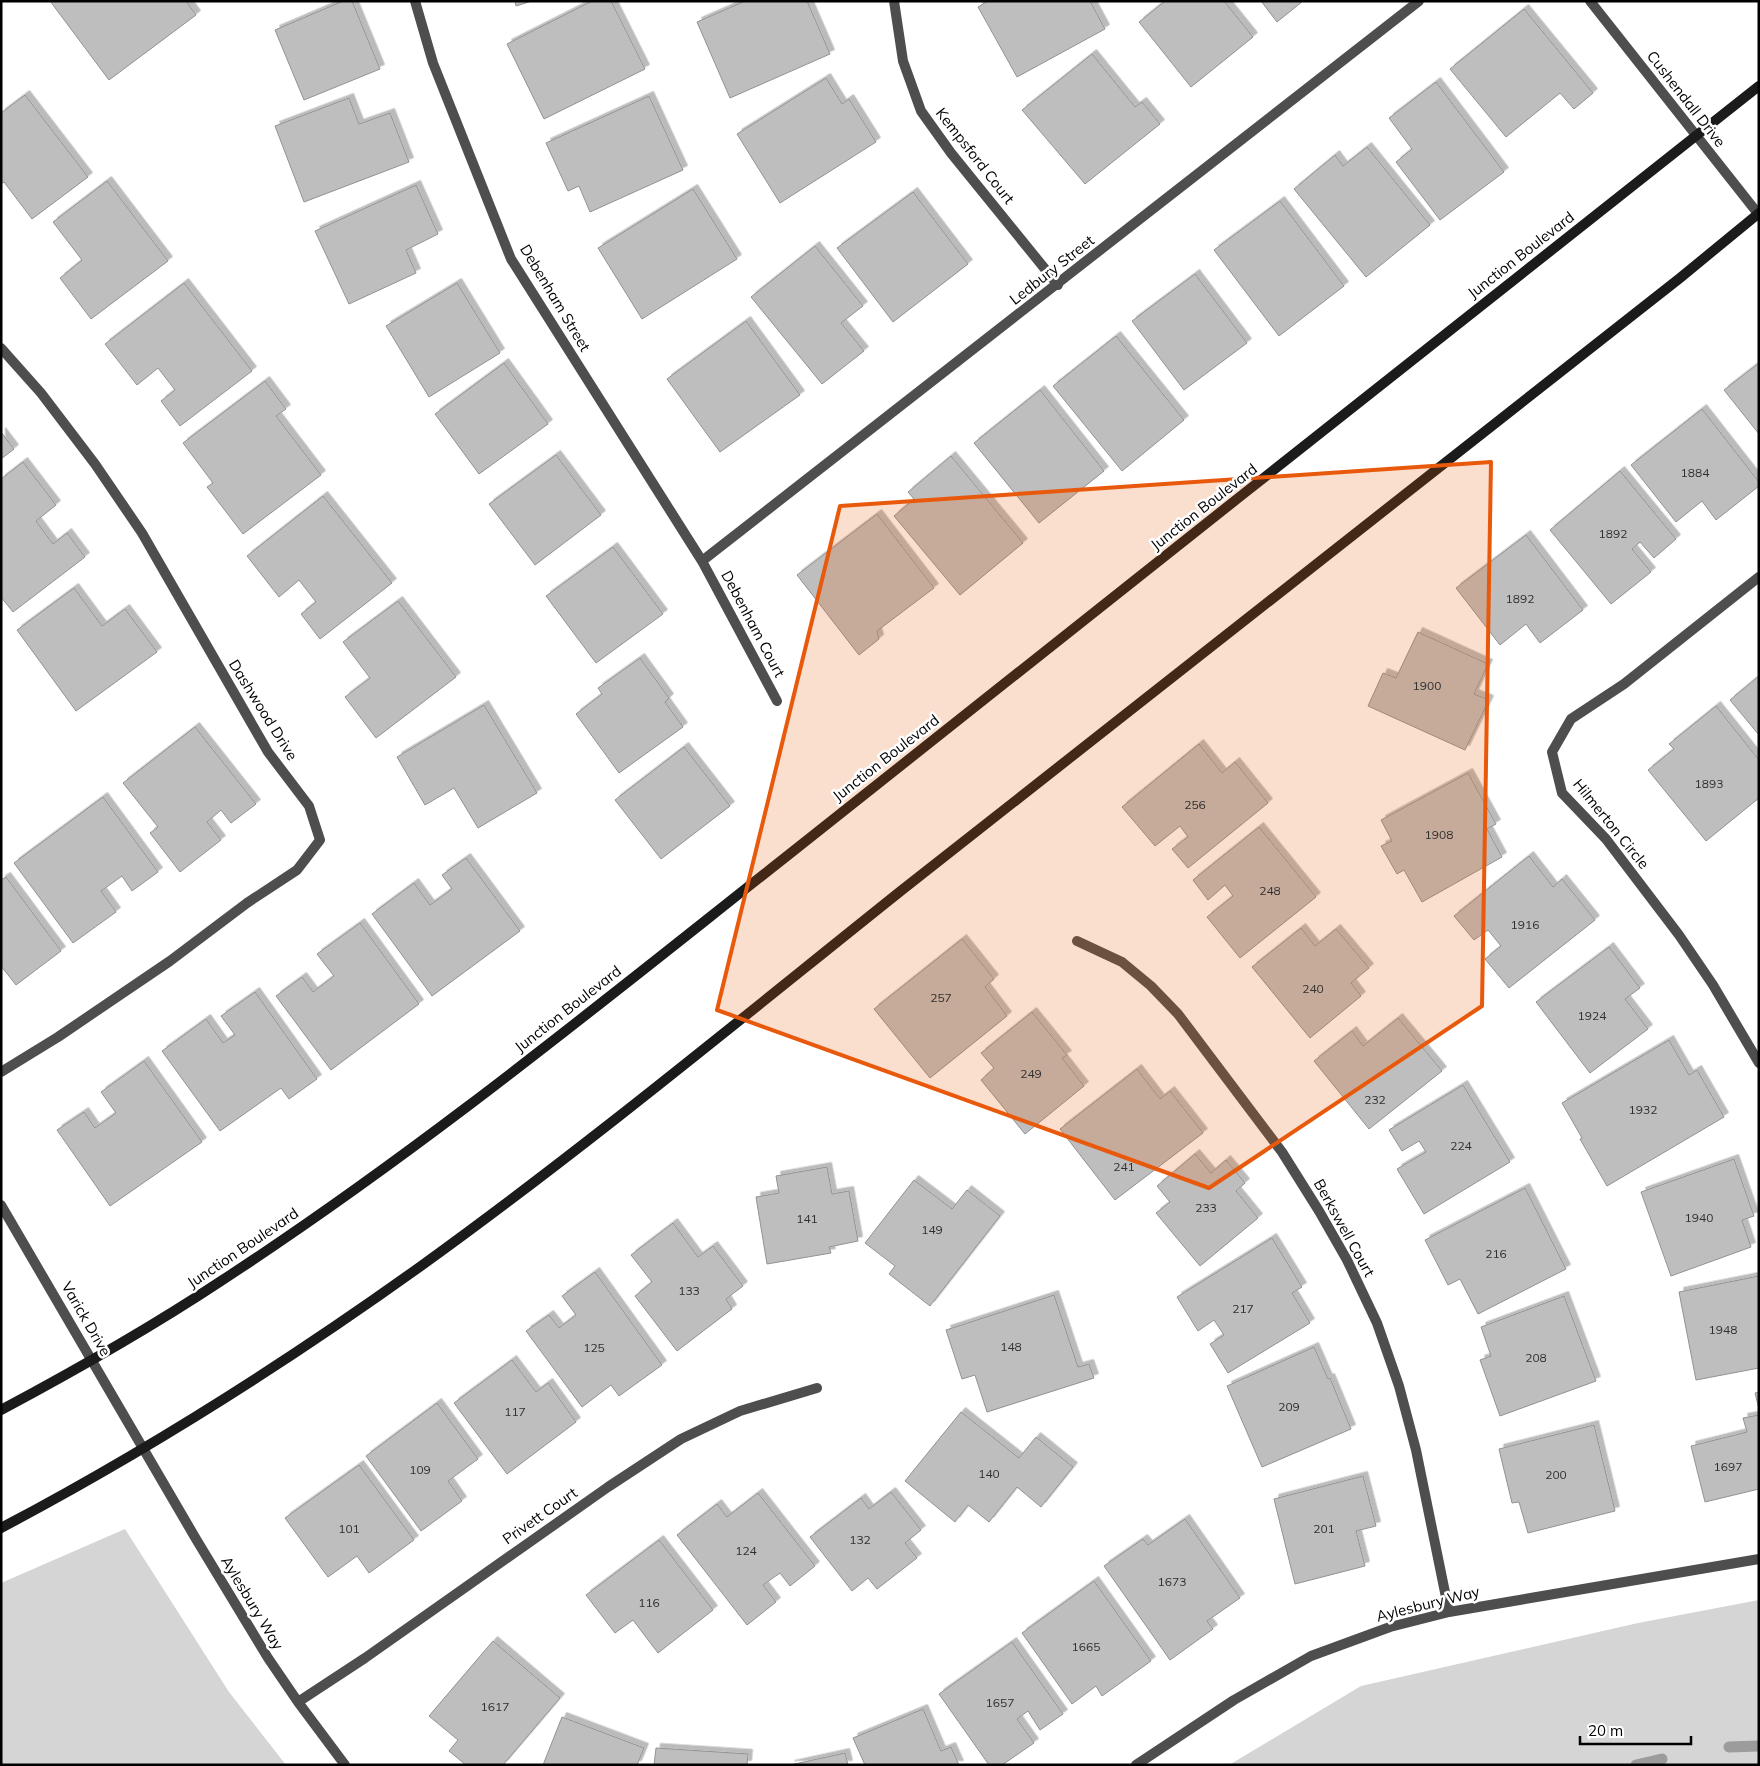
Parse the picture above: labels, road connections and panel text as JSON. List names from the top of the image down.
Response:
{
  "streets": {
    "main road": ["Junction Boulevard"],
    "street": [
      "Cushendall Drive",
      "Kempsford Court",
      "Ledbury Street",
      "Debenham Street",
      "Debenham Court",
      "Dashwood Drive",
      "Hilmerton Circle",
      "Berkswell Court",
      "Varick Drive",
      "Privett Court",
      "Aylesbury Way"
    ]
  },
  "crossings": [
    ["Cushendall Drive", "Junction Boulevard"],
    ["Kempsford Court", "Ledbury Street"],
    ["Junction Boulevard", "Varick Drive"],
    ["Ledbury Street", "Debenham Street"],
    ["Ledbury Street", "Debenham Court"],
    ["Debenham Street", "Debenham Court"],
    ["Berkswell Court", "Aylesbury Way"],
    ["Varick Drive", "Aylesbury Way"],
    ["Privett Court", "Aylesbury Way"]
  ],
  "house_numbers": [
    "1884",
    "1892",
    "1892",
    "1900",
    "1893",
    "256",
    "1908",
    "248",
    "1916",
    "240",
    "257",
    "1924",
    "249",
    "232",
    "1932",
    "224",
    "241",
    "233",
    "1940",
    "141",
    "149",
    "216",
    "133",
    "217",
    "1948",
    "148",
    "125",
    "208",
    "209",
    "117",
    "1697",
    "109",
    "140",
    "200",
    "101",
    "201",
    "132",
    "124",
    "1673",
    "116",
    "1665",
    "1657",
    "1617"
  ],
  "scale_bar": "20 m"
}
